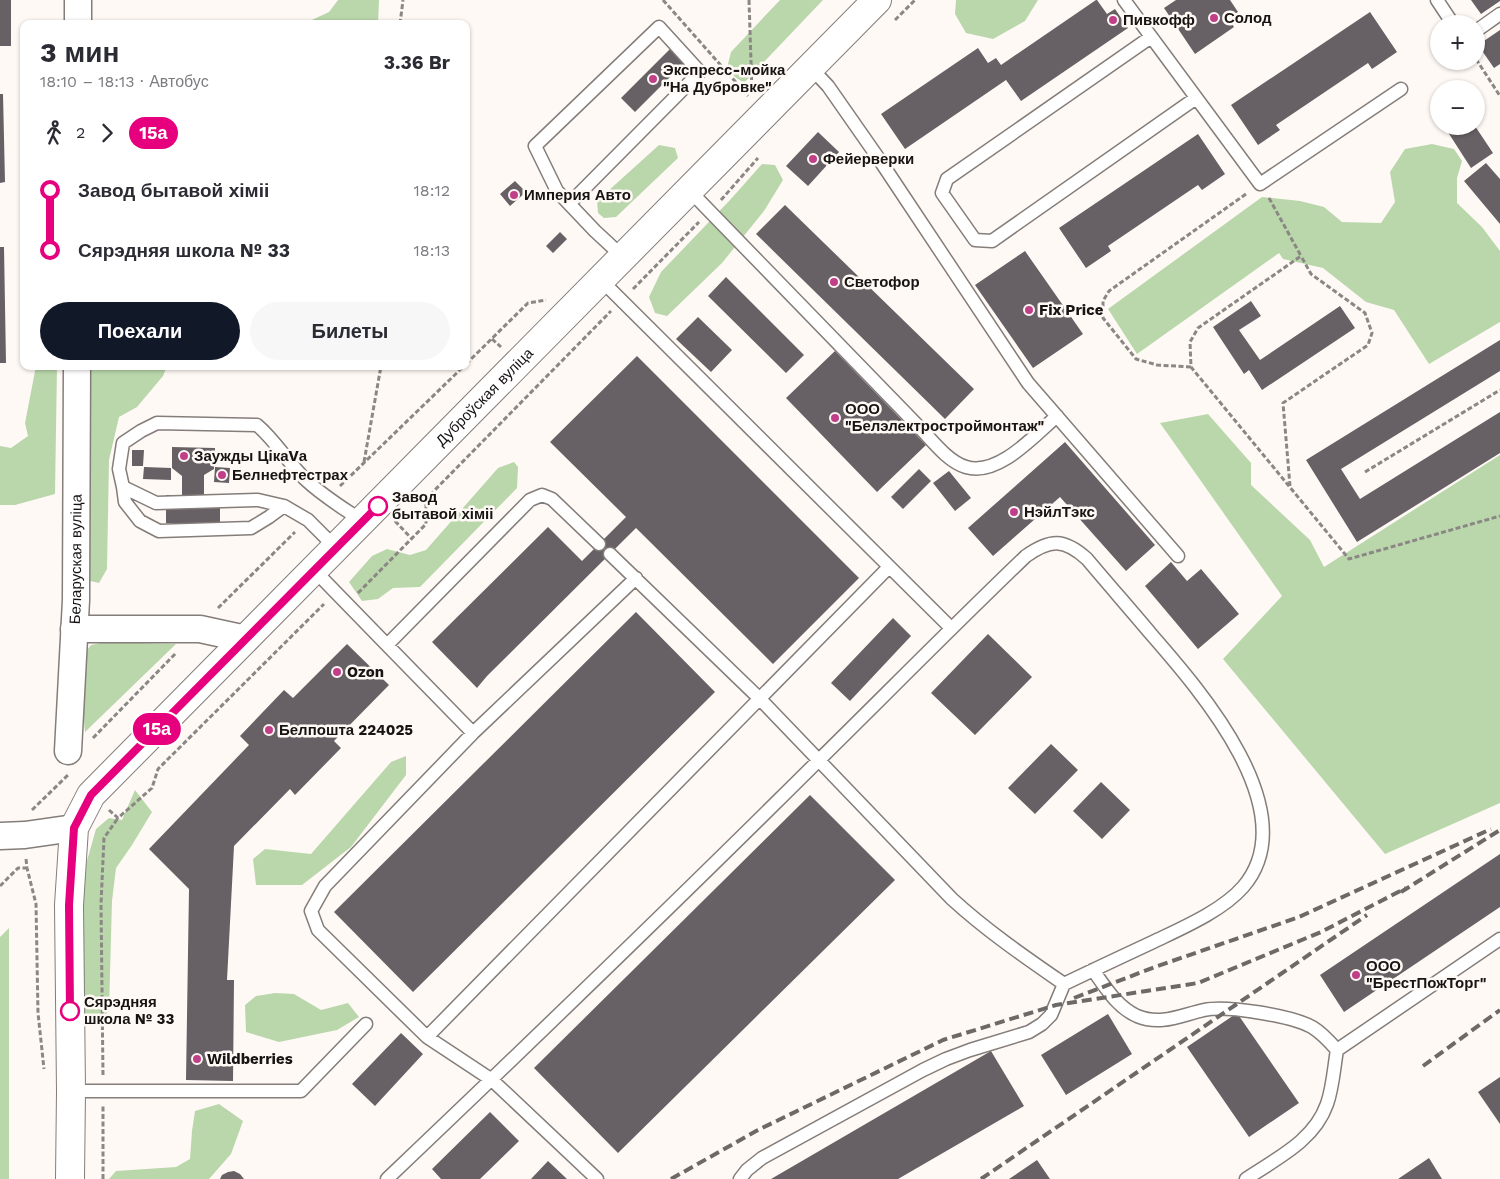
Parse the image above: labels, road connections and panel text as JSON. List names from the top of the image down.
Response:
{
  "streets": {
    "main road": ["Дуброўская вуліца"],
    "street": ["Беларуская вуліца"]
  },
  "places": [
    "Солод",
    "Пивкофф",
    "Экспресс-мойка \"На Дубровке\"",
    "Фейерверки",
    "Империя Авто",
    "Светофор",
    "Fix Price",
    "ООО \"Белэлектростроймонтаж\"",
    "Заужды ЦікаVа",
    "Белнефтестрах",
    "Завод бытавой хіміі",
    "НэйлТэкс",
    "Ozon",
    "Белпошта 224025",
    "ООО \"БрестПожТорг\"",
    "Сярэдняя школа № 33",
    "Wildberries"
  ],
  "lines": ["bus line 15а"],
  "page": {
    "on_map": "15а",
    "map_buttons": ["+", "−"],
    "heading": ["3 мин", "18:10 – 18:13 · Автобус", "3.36 Br"],
    "legs": ["2", "15а"],
    "list": [
      {
        "name": "Завод бытавой хіміі",
        "value": "18:12"
      },
      {
        "name": "Сярэдняя школа № 33",
        "value": "18:13"
      }
    ],
    "buttons": ["Поехали", "Билеты"]
  }
}
